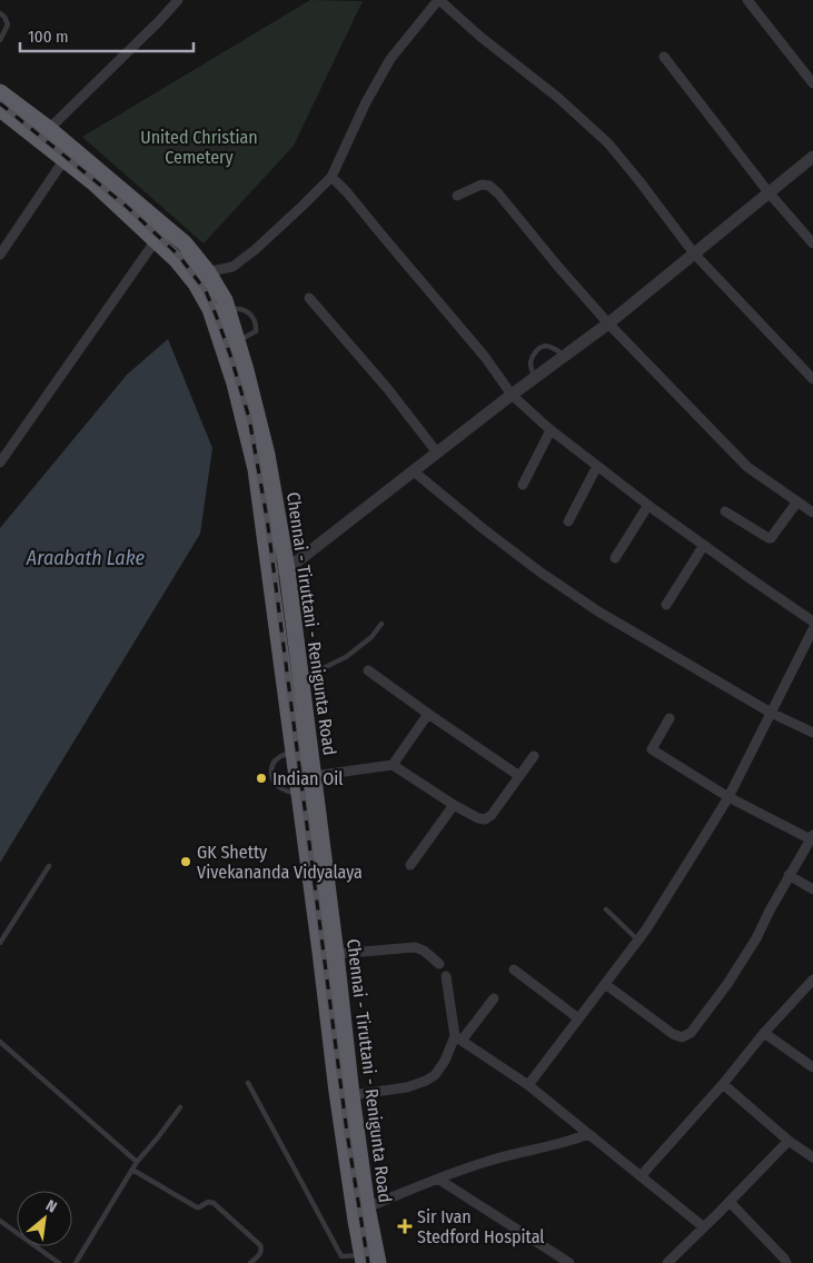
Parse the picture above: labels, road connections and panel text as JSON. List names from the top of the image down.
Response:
{
  "streets": {
    "highway": ["Chennai - Tiruttani - Renigunta Road"]
  },
  "water": ["Araabath Lake"],
  "parks": ["United Christian Cemetery"],
  "places": {
    "other": ["Indian Oil", "GK Shetty Vivekananda Vidyalaya"],
    "health": ["Sir Ivan Stedford Hospital"]
  },
  "scale_bar": "100 m",
  "north": "top right"
}
